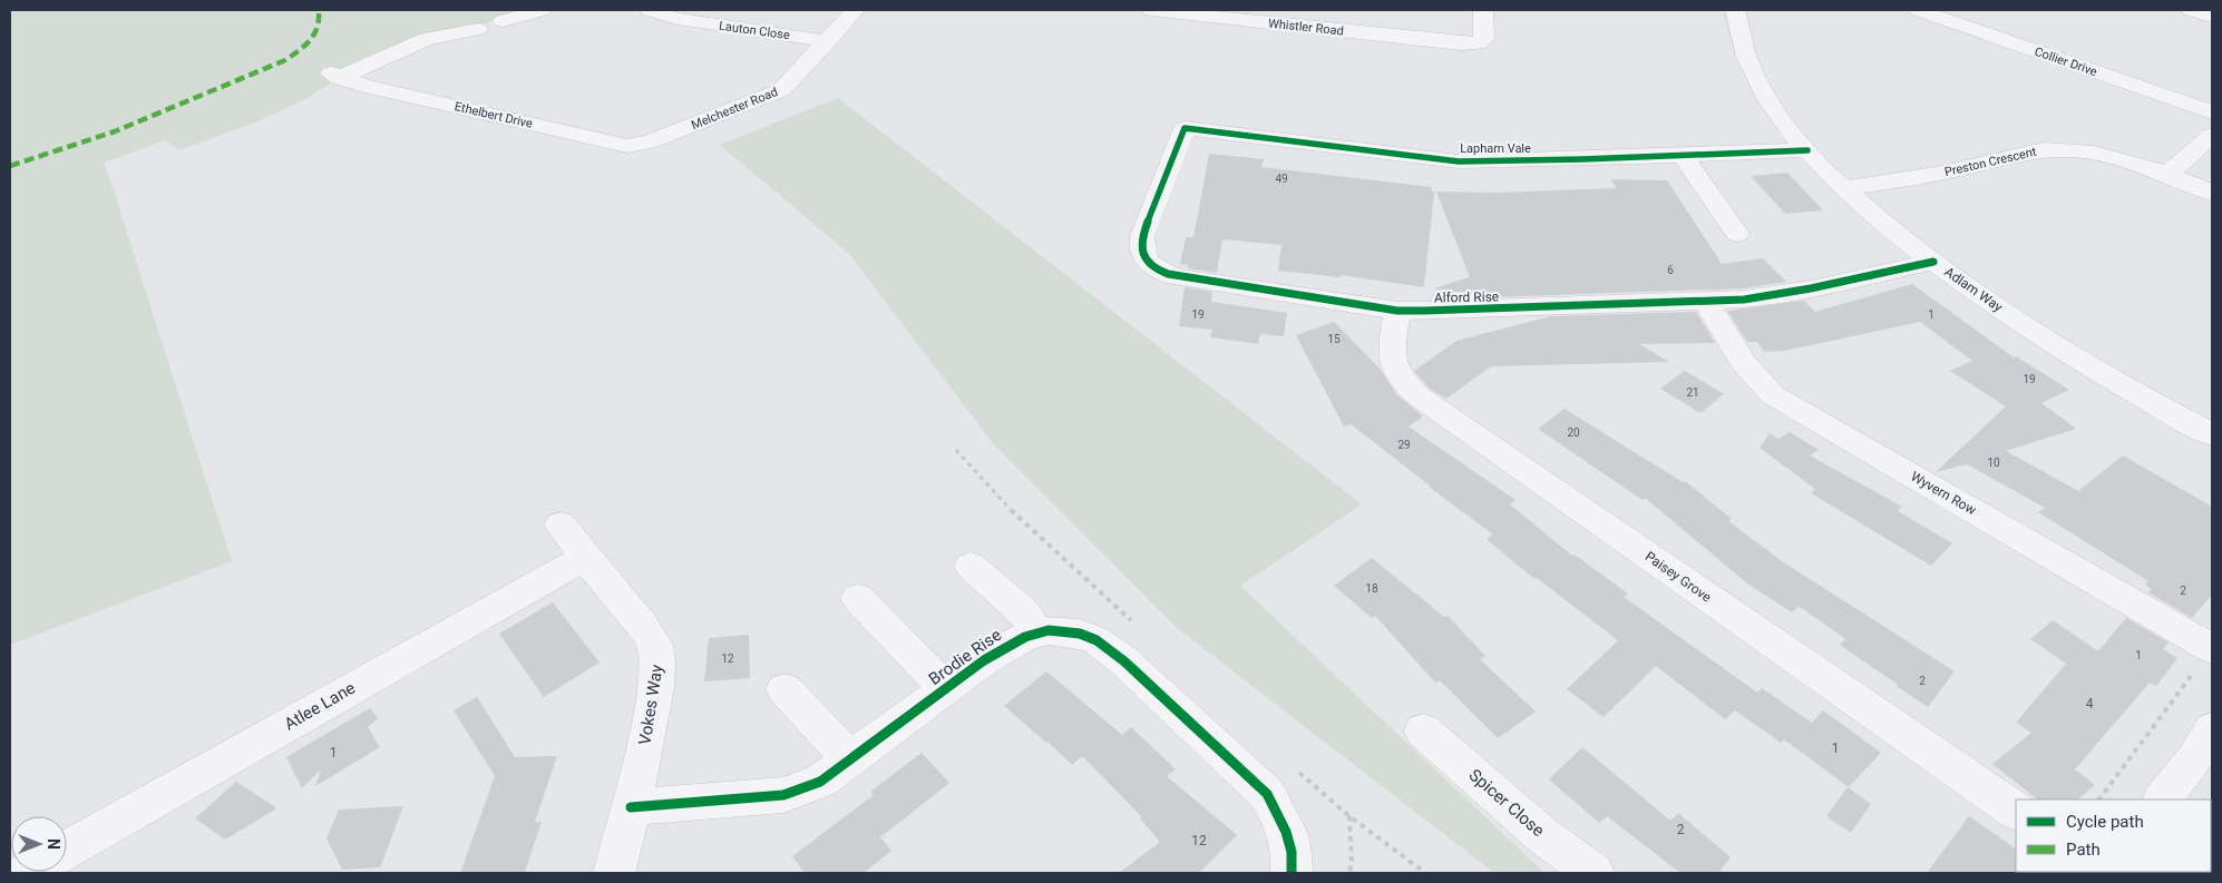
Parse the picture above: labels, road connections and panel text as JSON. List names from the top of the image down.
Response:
{
  "streets": {
    "street": [
      "Whistler Road",
      "Lauton Close",
      "Collier Drive",
      "Melchester Road",
      "Ethelbert Drive",
      "Lapham Vale",
      "Preston Crescent",
      "Adlam Way",
      "Alford Rise",
      "Wyvern Row",
      "Paisey Grove",
      "Brodie Rise",
      "Vokes Way",
      "Atlee Lane",
      "Spicer Close"
    ]
  },
  "crossings": [
    ["Lauton Close", "Melchester Road"],
    ["Melchester Road", "Ethelbert Drive"],
    ["Lapham Vale", "Adlam Way"],
    ["Lapham Vale", "Alford Rise"],
    ["Preston Crescent", "Adlam Way"],
    ["Adlam Way", "Alford Rise"],
    ["Alford Rise", "Wyvern Row"],
    ["Alford Rise", "Paisey Grove"],
    ["Brodie Rise", "Vokes Way"],
    ["Vokes Way", "Atlee Lane"]
  ],
  "house_numbers": [
    "49",
    "6",
    "19",
    "1",
    "15",
    "19",
    "21",
    "20",
    "29",
    "10",
    "18",
    "2",
    "1",
    "12",
    "2",
    "4",
    "1",
    "1",
    "2",
    "12"
  ],
  "legend": ["Cycle path", "Path"],
  "north": "right"
}
